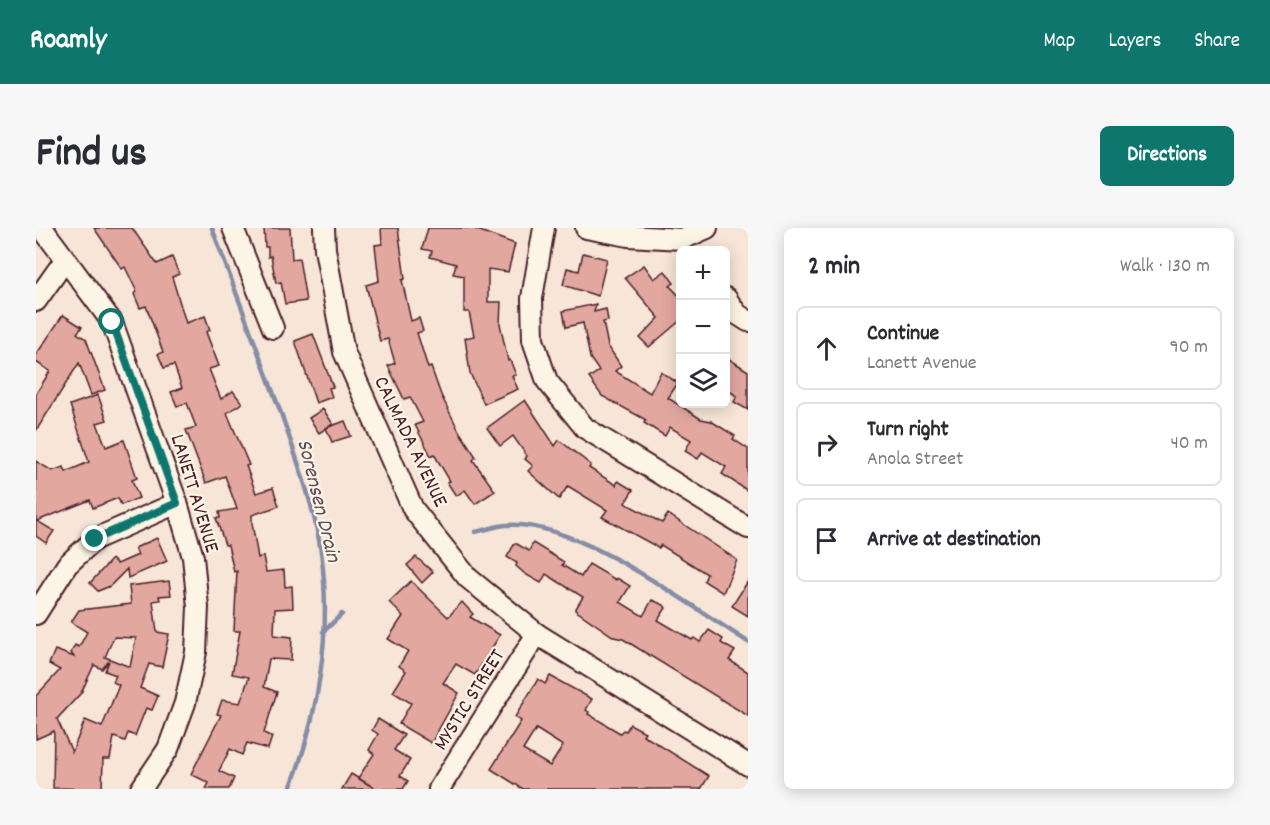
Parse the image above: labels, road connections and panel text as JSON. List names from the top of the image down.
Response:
{
  "streets": {
    "street": ["CALMADA AVENUE", "LANETT AVENUE", "MYSTIC STREET"]
  },
  "crossings": [
    ["CALMADA AVENUE", "MYSTIC STREET"]
  ],
  "water": ["Sorensen Drain"],
  "page": {
    "header": "Roamly",
    "nav": ["Map", "Layers", "Share"],
    "title": "Find us",
    "buttons": "Directions",
    "heading": ["2 min", "Walk · 130 m"],
    "map_buttons": ["+", "−"],
    "list": [
      ["Continue", "Lanett Avenue", "90 m"],
      ["Turn right", "Anola Street", "40 m"],
      "Arrive at destination"
    ]
  }
}
